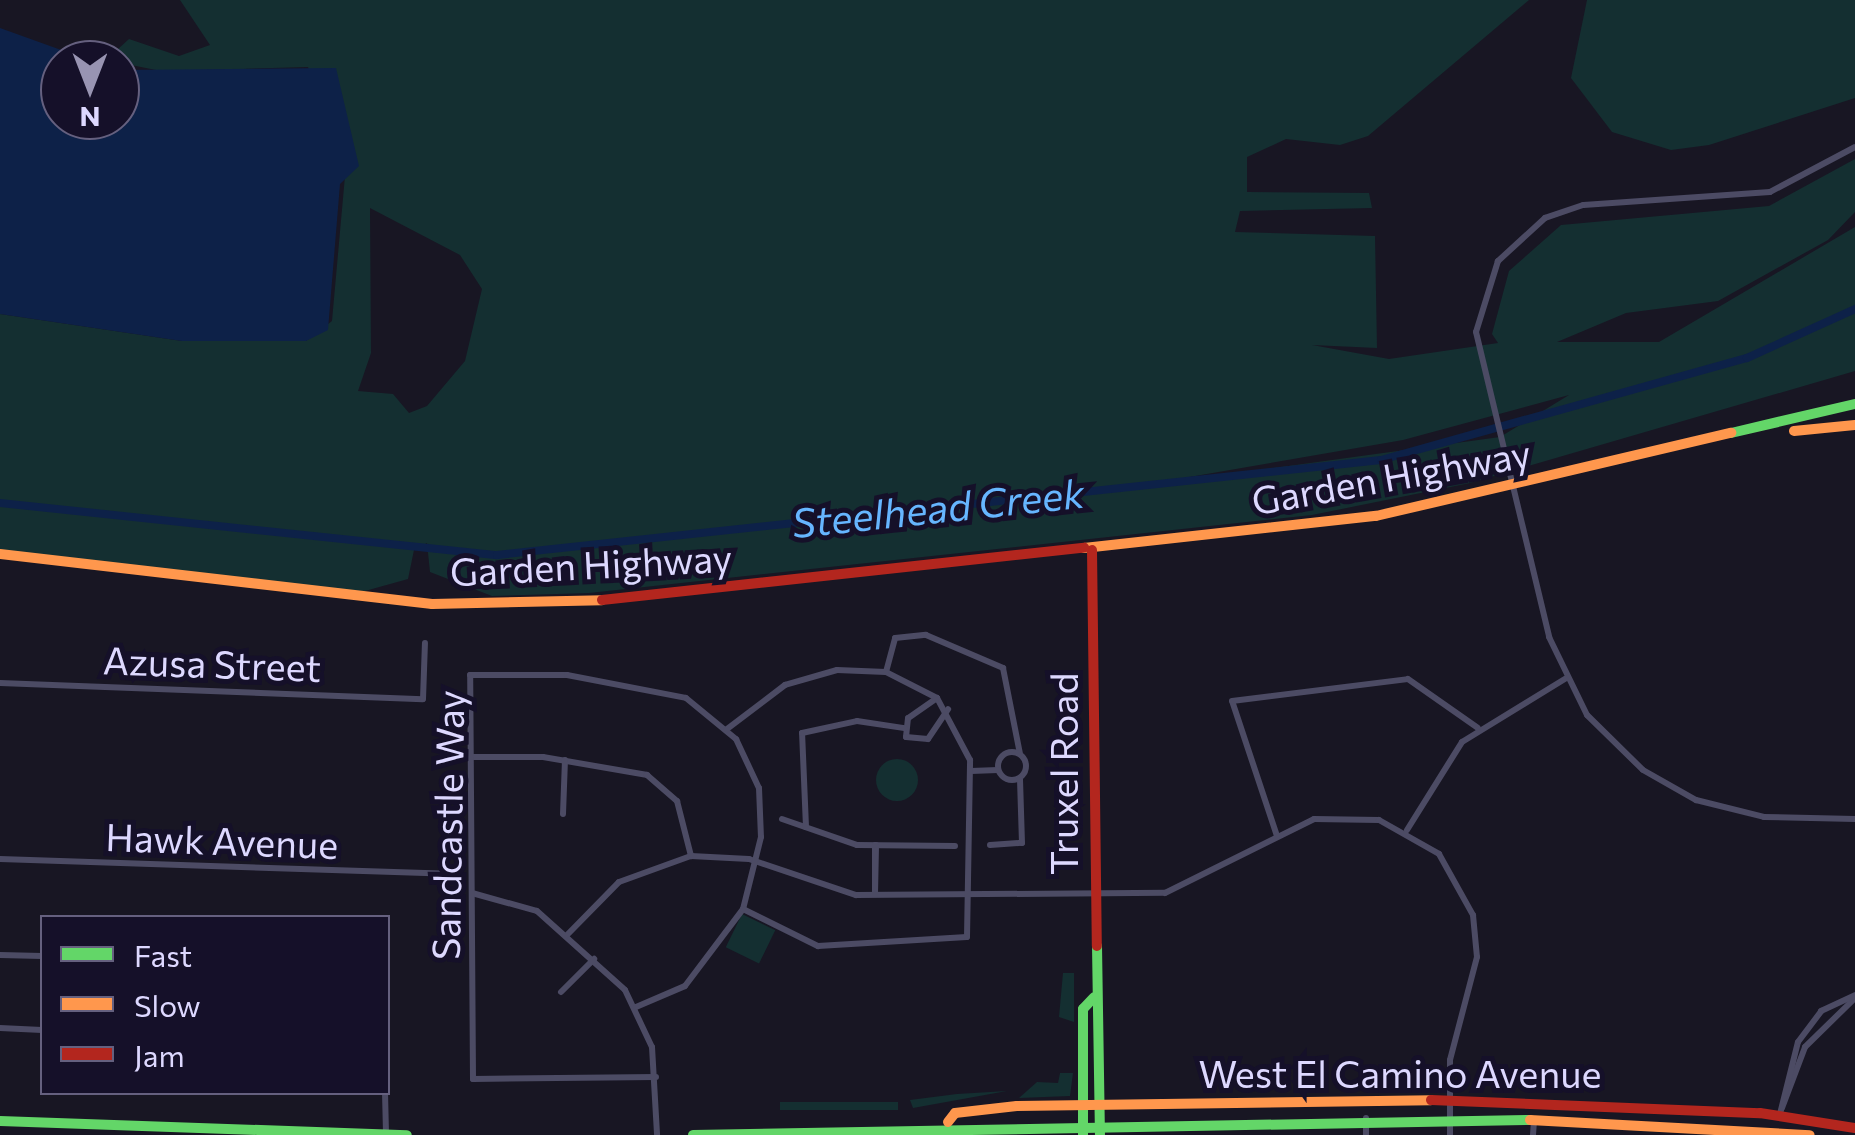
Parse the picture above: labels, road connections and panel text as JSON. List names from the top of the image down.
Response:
{
  "streets": {
    "main road": ["Garden Highway", "Truxel Road", "West El Camino Avenue"],
    "street": ["Azusa Street", "Sandcastle Way", "Hawk Avenue"]
  },
  "crossings": [
    ["Garden Highway", "Truxel Road"],
    ["Truxel Road", "West El Camino Avenue"]
  ],
  "water": ["Steelhead Creek"],
  "legend": ["Fast", "Slow", "Jam"],
  "north": "bottom"
}
